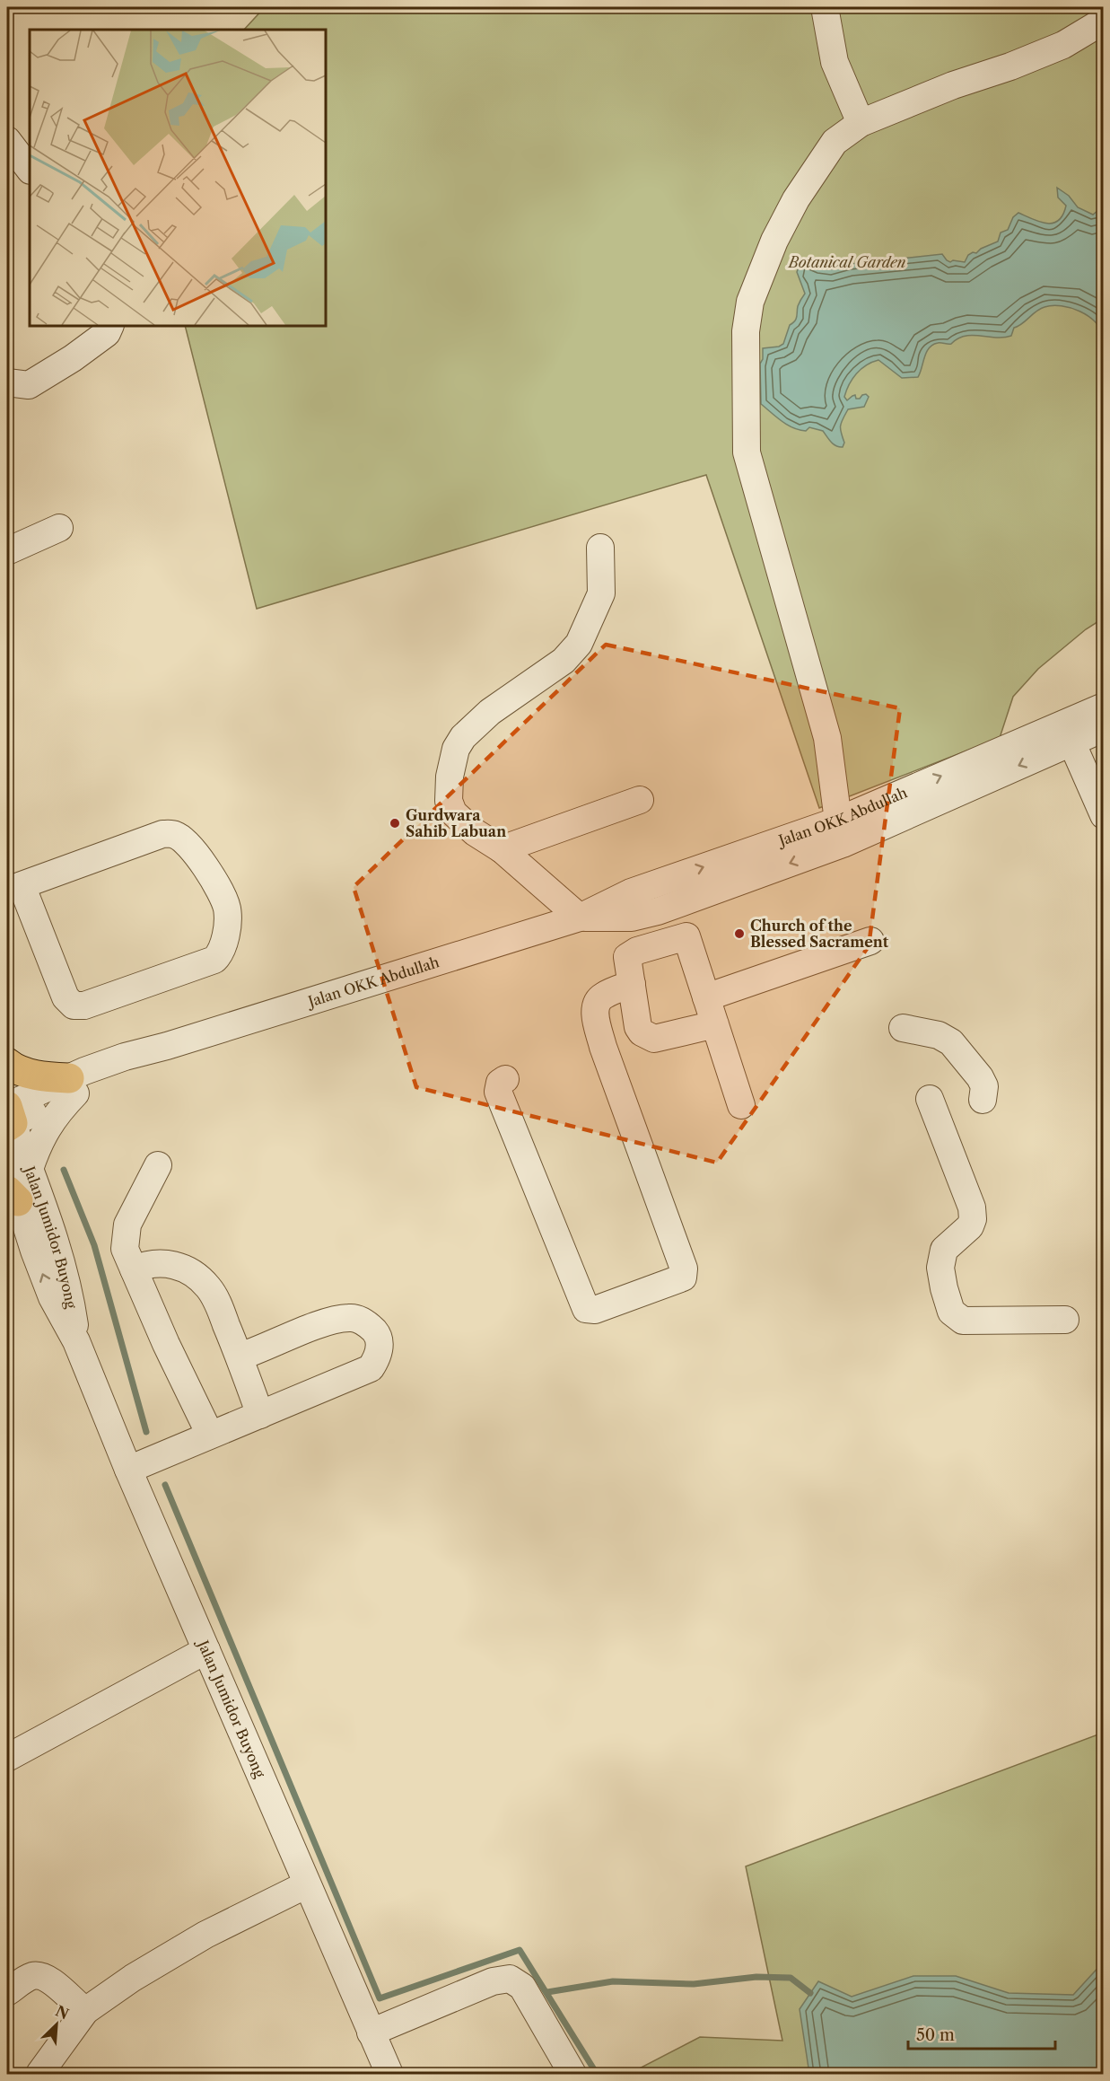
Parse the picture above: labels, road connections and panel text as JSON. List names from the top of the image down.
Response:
{
  "streets": {
    "street": ["Jalan OKK Abdullah", "Jalan Jumidor Buyong"]
  },
  "crossings": [
    ["Jalan OKK Abdullah", "Jalan Jumidor Buyong"]
  ],
  "parks": ["Botanical Garden"],
  "places": ["Gurdwara Sahib Labuan", "Church of the Blessed Sacrament"],
  "scale_bar": "50 m",
  "north": "top right"
}
